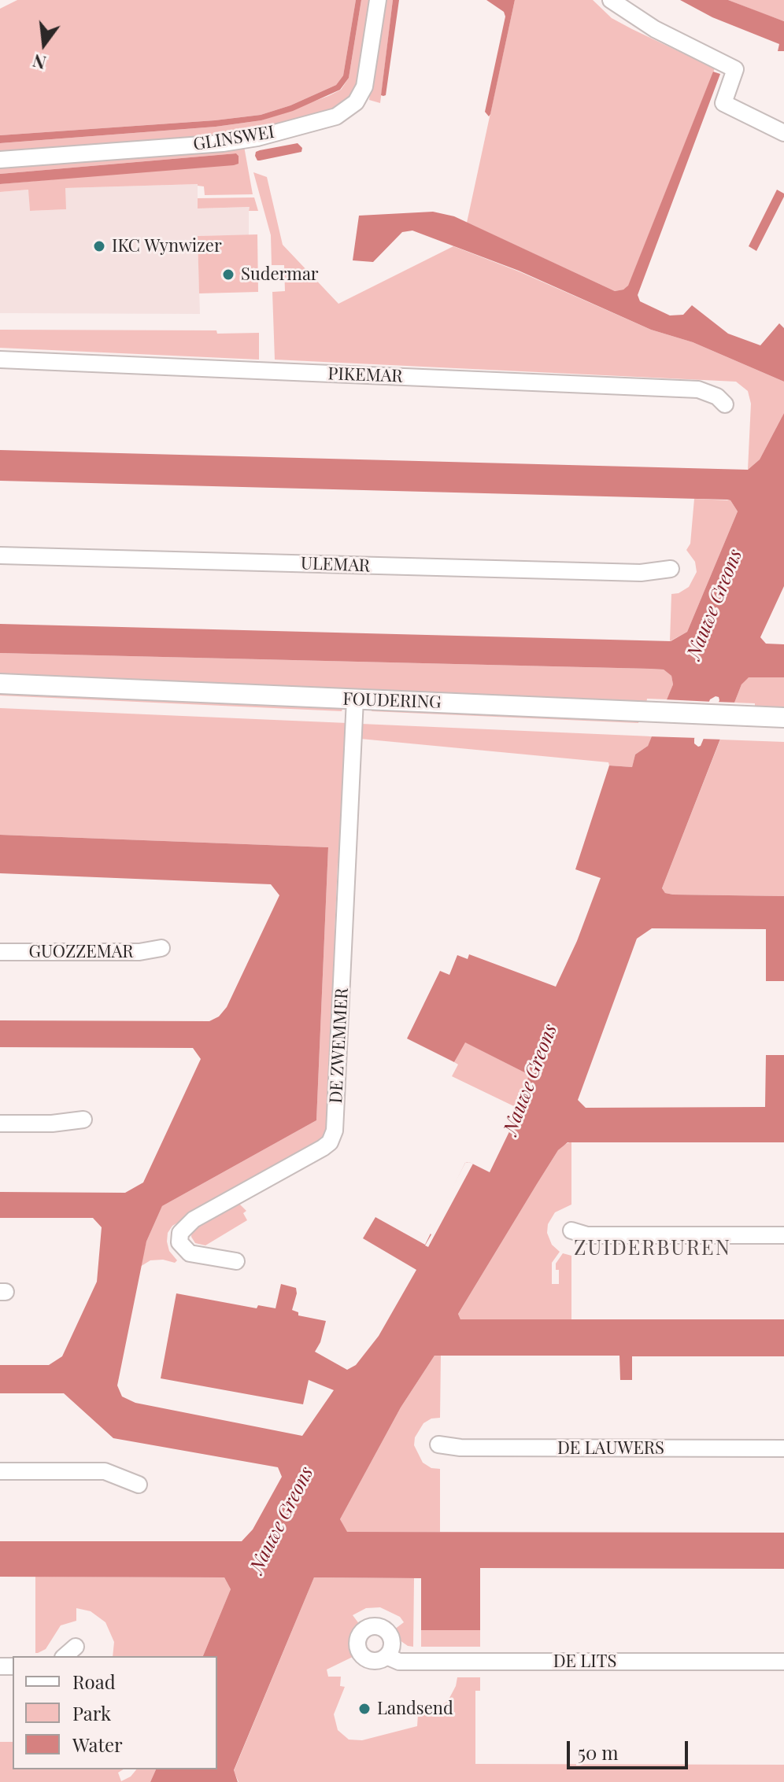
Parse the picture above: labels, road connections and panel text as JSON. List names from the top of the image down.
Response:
{
  "streets": {
    "street": [
      "GLINSWEI",
      "PIKEMAR",
      "ULEMAR",
      "FOUDERING",
      "GUOZZEMAR",
      "DE ZWEMMER",
      "DE LAUWERS",
      "DE LITS"
    ]
  },
  "crossings": [
    ["FOUDERING", "DE ZWEMMER"]
  ],
  "districts": ["ZUIDERBUREN"],
  "water": ["Nauwe Greons"],
  "places": ["IKC Wynwizer", "Sudermar", "Landsend"],
  "legend": ["Road", "Park", "Water"],
  "scale_bar": "50 m",
  "north": "bottom"
}
